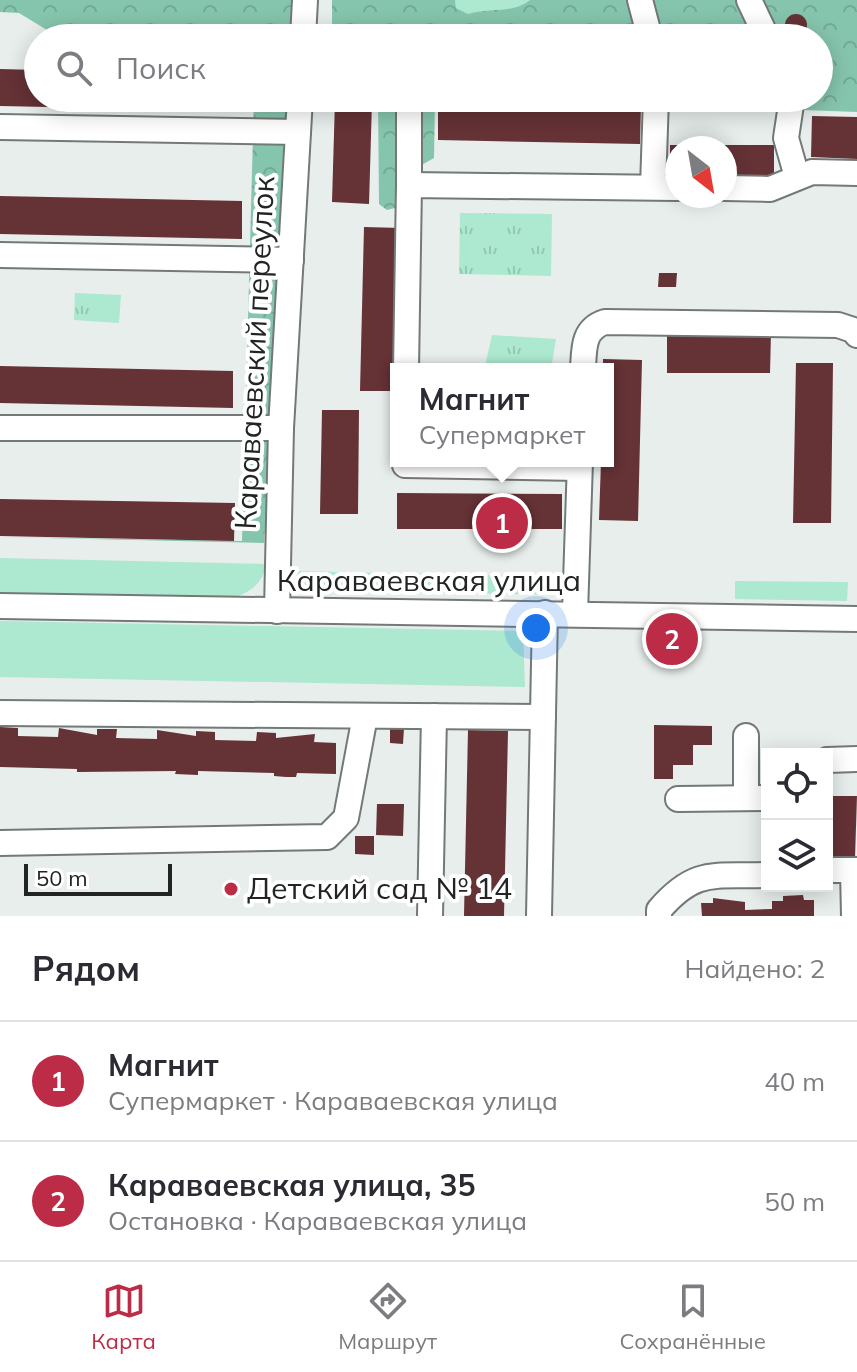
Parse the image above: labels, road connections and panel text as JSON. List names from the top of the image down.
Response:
{
  "streets": {
    "street": ["Караваевский переулок", "Караваевская улица"]
  },
  "crossings": [
    ["Караваевский переулок", "Караваевская улица"]
  ],
  "places": ["Детский сад № 14"],
  "scale_bar": "50 m",
  "north": "bottom right",
  "page": {
    "search": "Поиск",
    "popup": ["Магнит", "Супермаркет"],
    "pins": ["1", "2"],
    "scale": "50 m",
    "heading": ["Рядом", "Найдено: 2"],
    "list": [
      {
        "mark": "1",
        "name": "Магнит",
        "note": "Супермаркет · Караваевская улица",
        "value": "40 m"
      },
      {
        "mark": "2",
        "name": "Караваевская улица, 35",
        "note": "Остановка · Караваевская улица",
        "value": "50 m"
      }
    ],
    "nav": ["Карта", "Маршрут", "Сохранённые"]
  }
}
